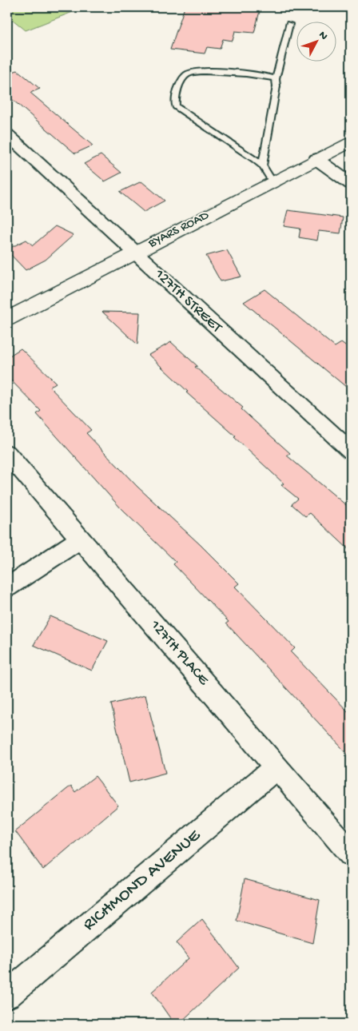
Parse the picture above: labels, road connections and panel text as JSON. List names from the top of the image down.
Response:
{
  "streets": {
    "street": [
      "BYARS ROAD",
      "127TH STREET",
      "127TH PLACE",
      "RICHMOND AVENUE"
    ]
  },
  "crossings": [
    ["BYARS ROAD", "127TH STREET"],
    ["127TH PLACE", "RICHMOND AVENUE"]
  ],
  "north": "top right"
}
